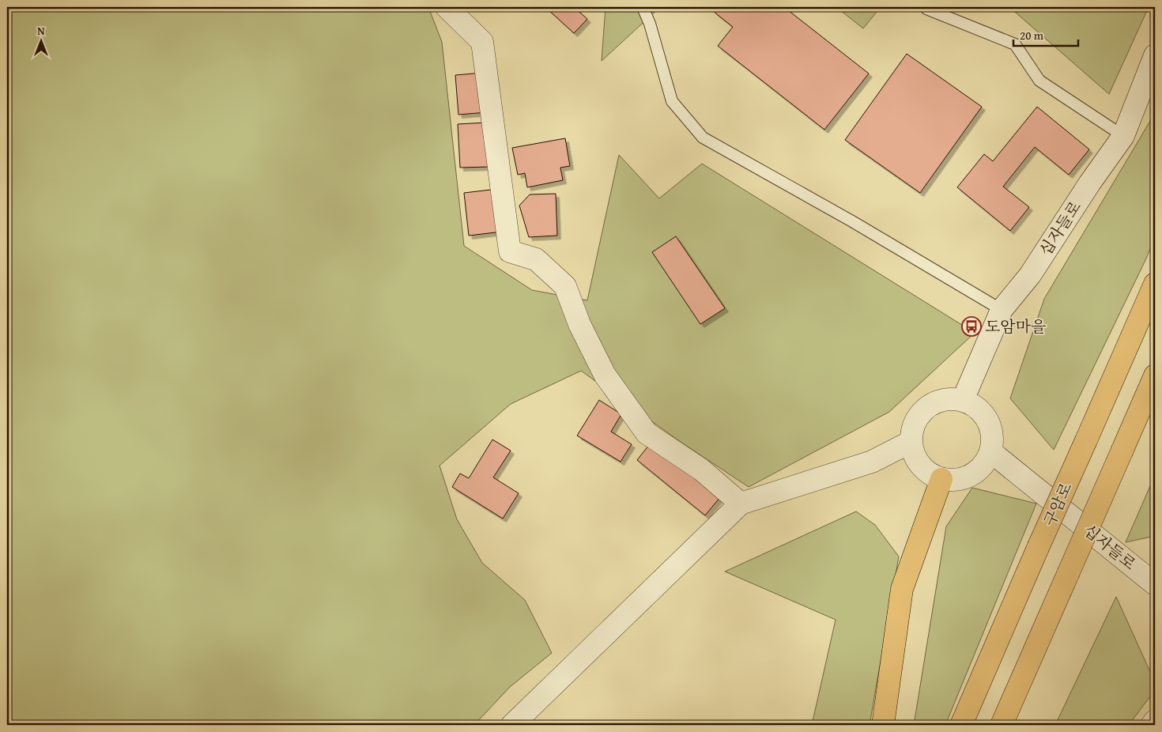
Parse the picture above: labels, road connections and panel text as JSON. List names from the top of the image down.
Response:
{
  "streets": {
    "main road": ["구암로"],
    "street": ["십자들로"]
  },
  "places": {
    "bus stop": ["도암마을"]
  },
  "scale_bar": "20 m",
  "north": "top"
}
